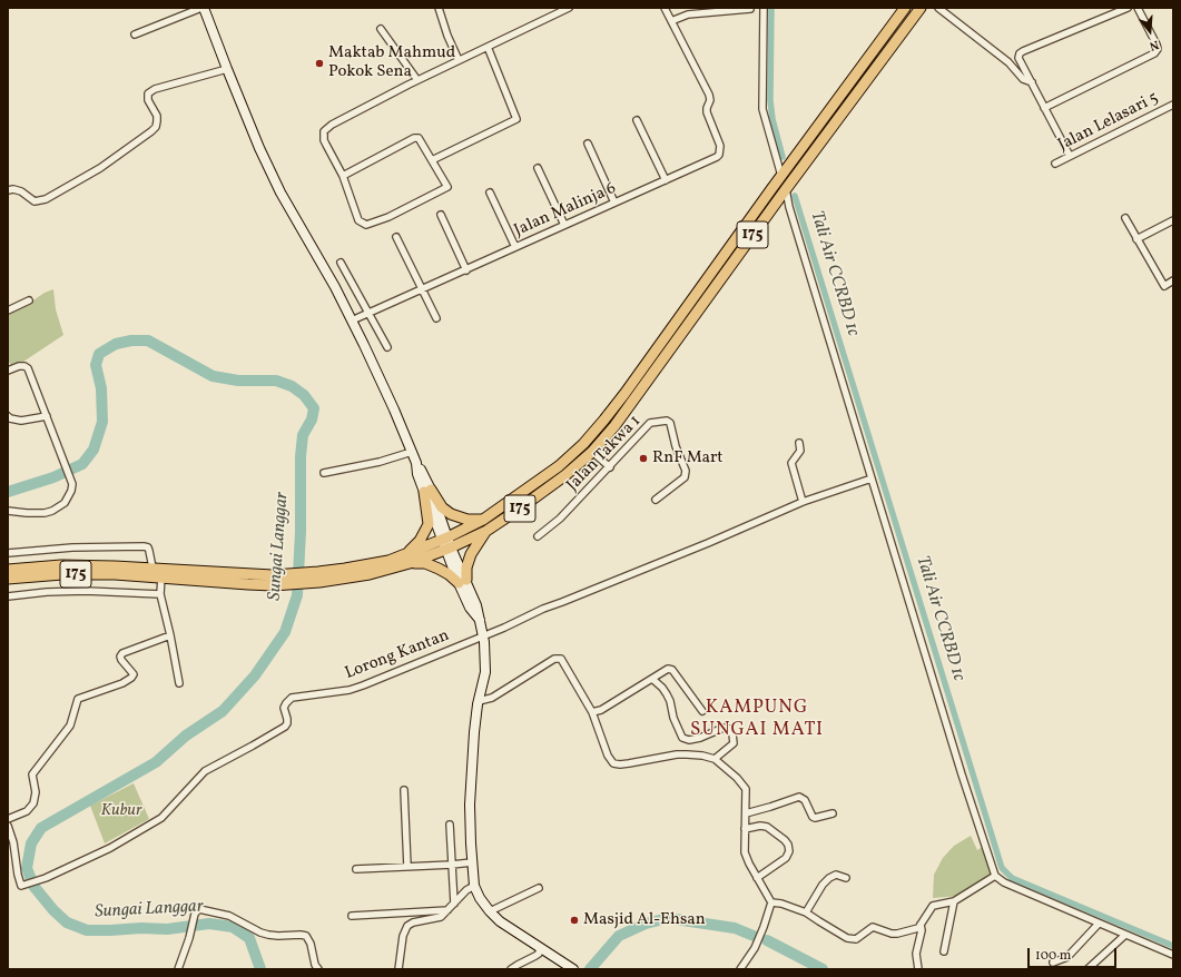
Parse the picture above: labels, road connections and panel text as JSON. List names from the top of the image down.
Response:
{
  "streets": {
    "highway": ["175"],
    "street": [
      "Jalan Lelasari 5",
      "Jalan Malinja 6",
      "Jalan Takwa 1",
      "Lorong Kantan"
    ]
  },
  "districts": ["KAMPUNG SUNGAI MATI"],
  "water": ["Tali Air CCRBD 1c", "Sungai Langgar"],
  "parks": ["Kubur"],
  "places": ["Maktab Mahmud Pokok Sena", "RnF Mart", "Masjid Al-Ehsan"],
  "scale_bar": "100 m",
  "north": "bottom"
}
